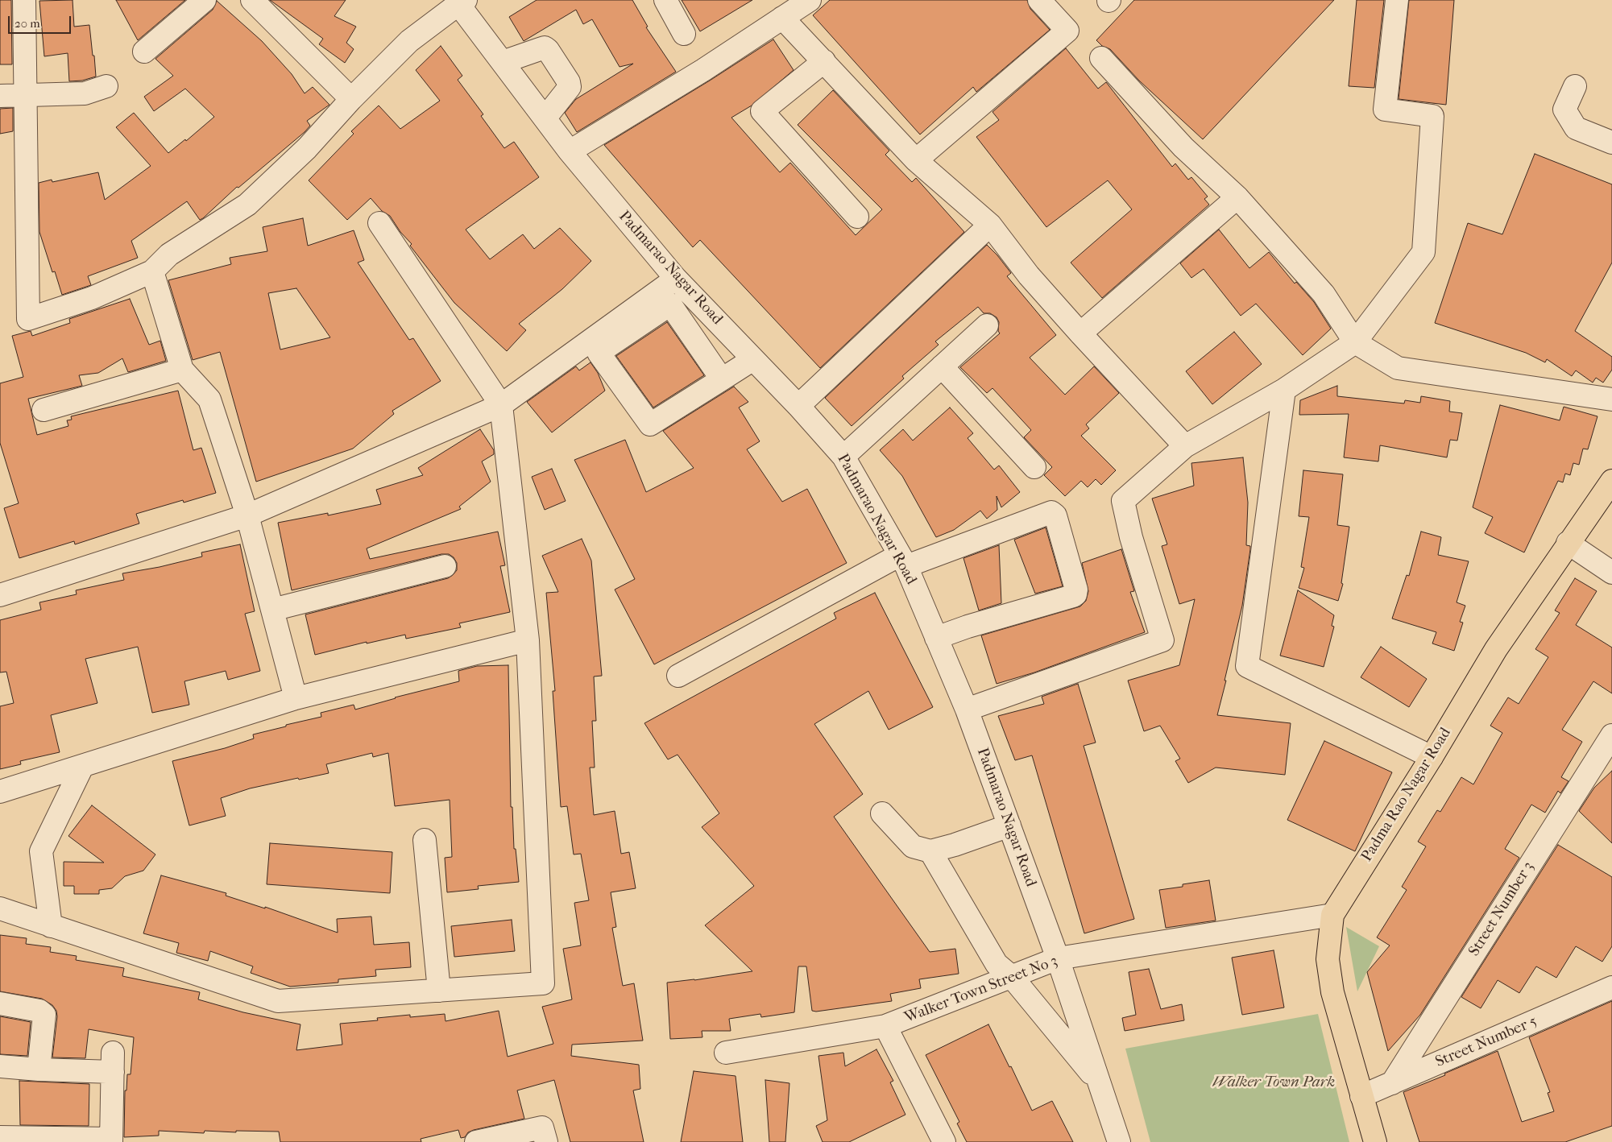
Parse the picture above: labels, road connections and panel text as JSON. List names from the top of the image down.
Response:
{
  "streets": {
    "main road": ["Padma Rao Nagar Road"],
    "street": [
      "Padmarao Nagar Road",
      "Street Number 3",
      "Walker Town Street No 3",
      "Street Number 5"
    ]
  },
  "crossings": [
    ["Padmarao Nagar Road", "Walker Town Street No 3"],
    ["Padma Rao Nagar Road", "Walker Town Street No 3"],
    ["Padma Rao Nagar Road", "Street Number 5"],
    ["Street Number 3", "Street Number 5"]
  ],
  "parks": ["Walker Town Park"],
  "scale_bar": "20 m"
}
